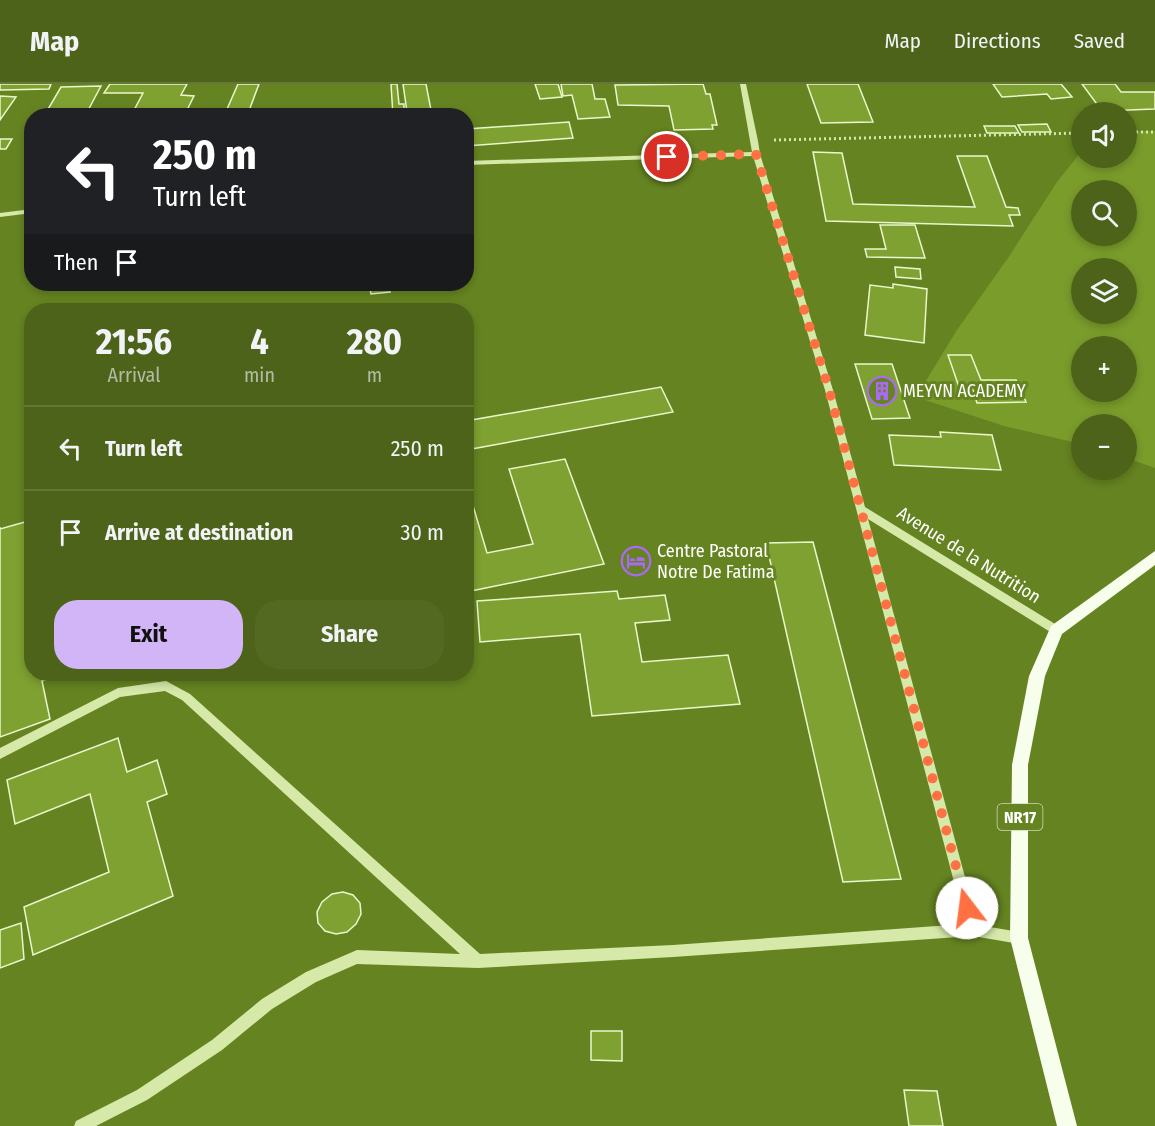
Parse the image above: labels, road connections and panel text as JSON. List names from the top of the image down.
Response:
{
  "streets": {
    "main road": ["NR17"],
    "street": ["Avenue de la Nutrition"]
  },
  "crossings": [
    ["Avenue de la Nutrition", "NR17"]
  ],
  "places": {
    "building": ["MEYVN ACADEMY"],
    "hotel": ["Centre Pastoral Notre De Fatima"]
  },
  "page": {
    "header": "Map",
    "nav": ["Map", "Directions", "Saved"],
    "map_buttons": ["+", "−"],
    "turn": ["250 m", "Turn left"],
    "then": "Then",
    "eta": [
      "21:56",
      "Arrival",
      "4",
      "min",
      "280",
      "m"
    ],
    "list": [
      {
        "name": "Turn left",
        "value": "250 m"
      },
      {
        "name": "Arrive at destination",
        "value": "30 m"
      }
    ],
    "buttons": ["Exit", "Share"]
  }
}
